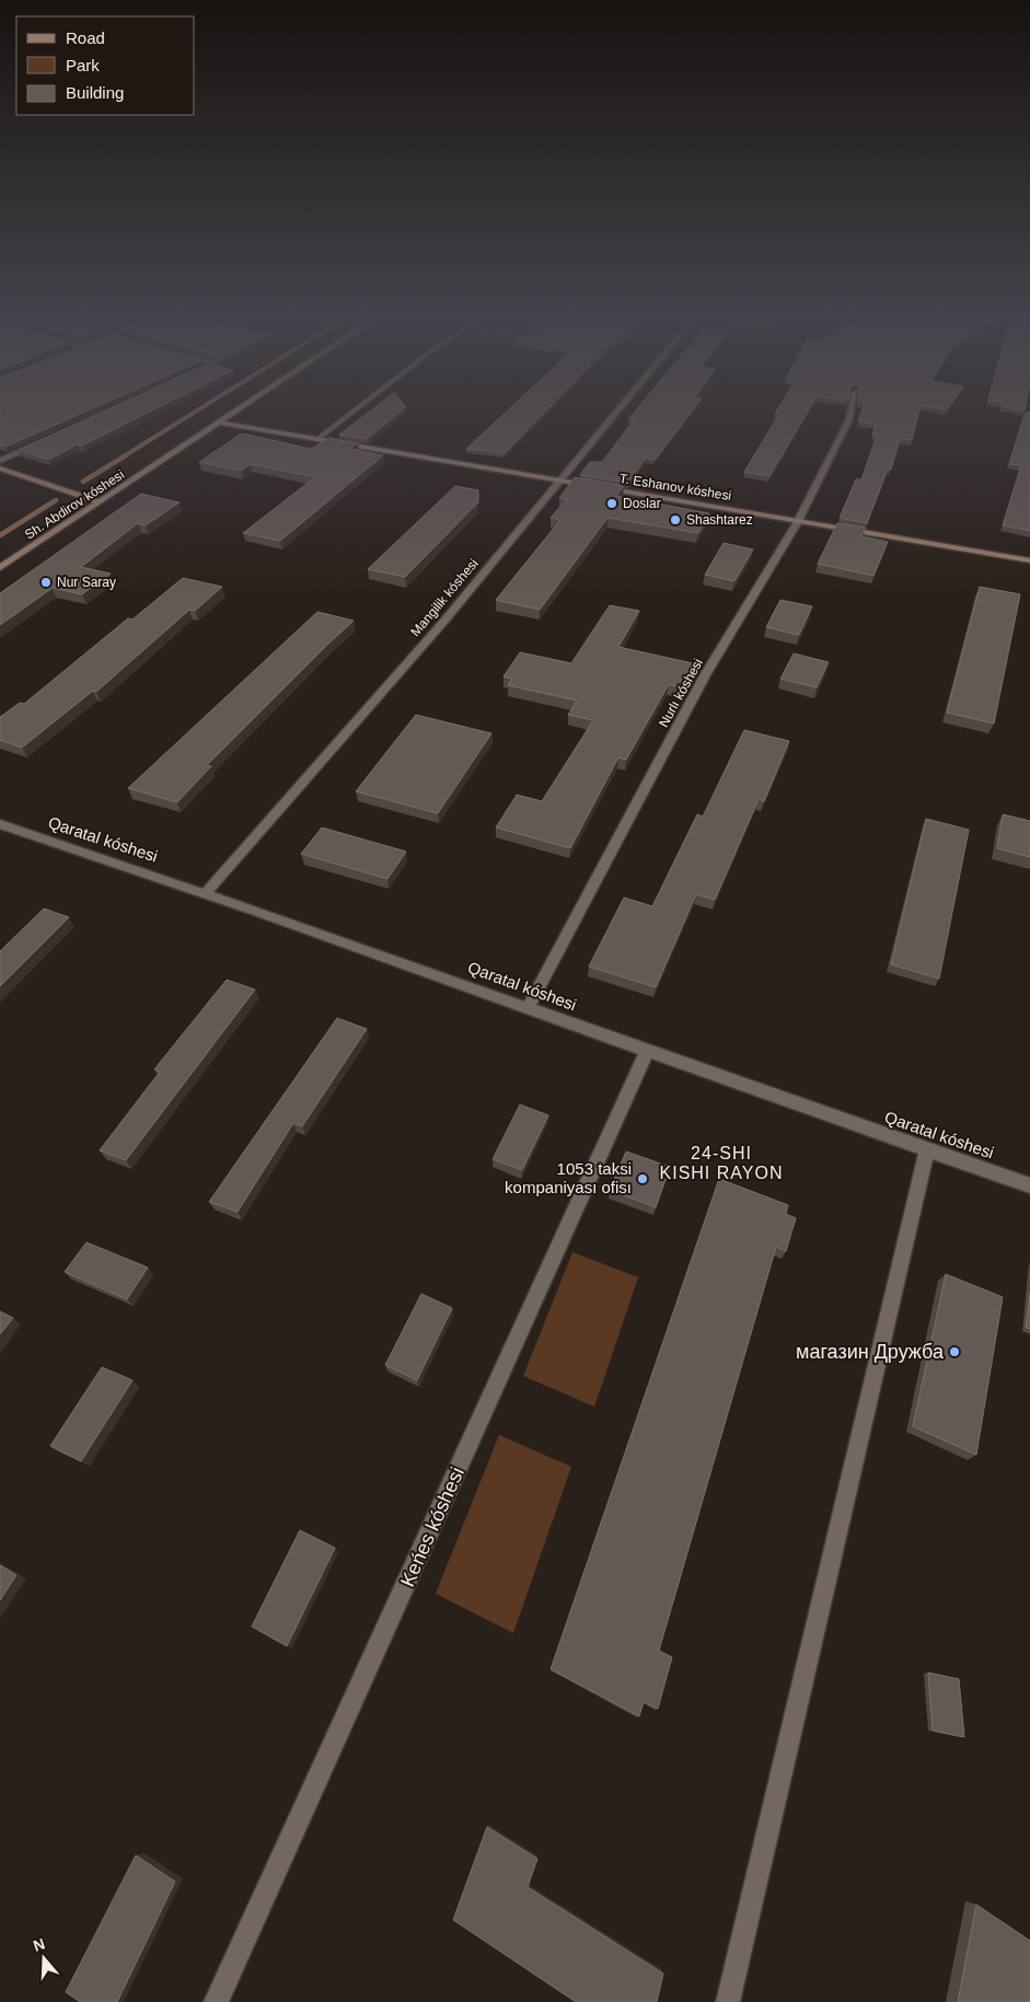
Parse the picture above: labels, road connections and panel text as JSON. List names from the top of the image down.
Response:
{
  "streets": {
    "main road": ["T. Eshanov kóshesi", "Sh. Abdirov kóshesi"],
    "street": [
      "Mangilik kóshesi",
      "Nurlı kóshesi",
      "Qaratal kóshesi",
      "Keńes kóshesi"
    ]
  },
  "crossings": [
    ["T. Eshanov kóshesi", "Sh. Abdirov kóshesi"],
    ["T. Eshanov kóshesi", "Mangilik kóshesi"],
    ["T. Eshanov kóshesi", "Nurlı kóshesi"],
    ["Mangilik kóshesi", "Qaratal kóshesi"],
    ["Nurlı kóshesi", "Qaratal kóshesi"],
    ["Qaratal kóshesi", "Keńes kóshesi"]
  ],
  "districts": ["24-SHI KISHI RAYON"],
  "places": [
    "Doslar",
    "Shashtarez",
    "Nur Saray",
    "1053 taksi kompaniyası ofisı",
    "магазин Дружба"
  ],
  "legend": ["Road", "Park", "Building"],
  "north": "top"
}
